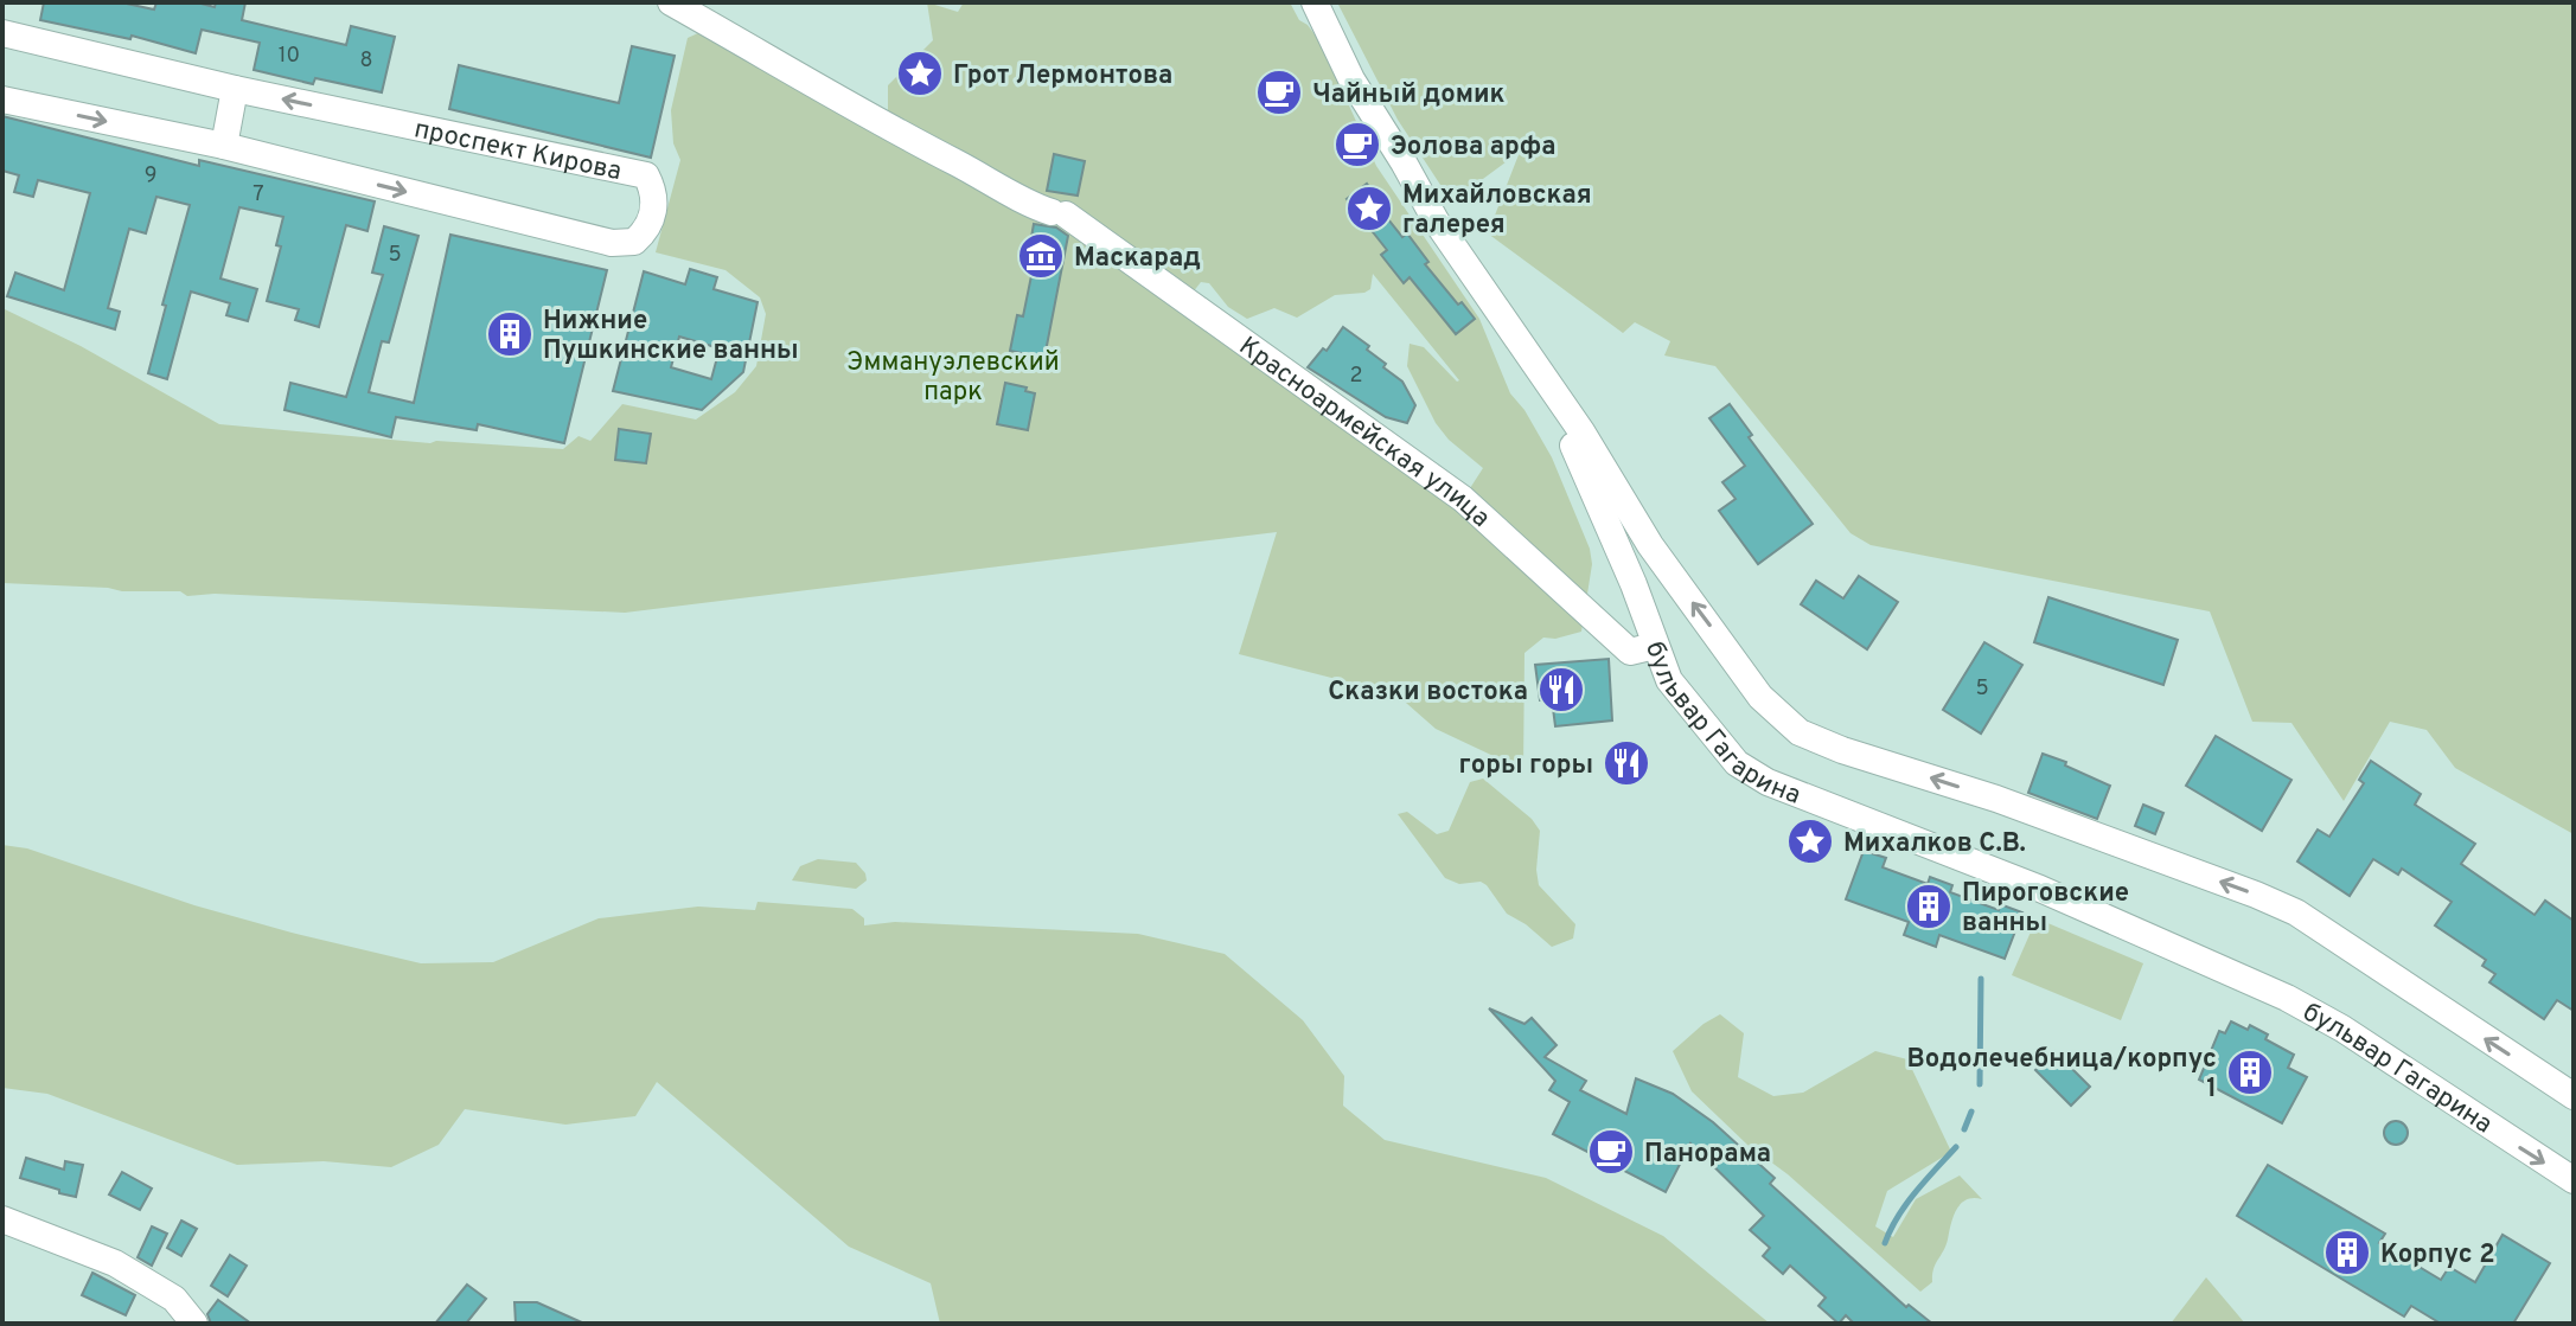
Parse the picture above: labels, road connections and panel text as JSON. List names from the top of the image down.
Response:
{
  "streets": {
    "street": ["проспект Кирова", "Красноармейская улица", "бульвар Гагарина"]
  },
  "crossings": [
    ["Красноармейская улица", "бульвар Гагарина"]
  ],
  "parks": ["Эммануэлевский парк"],
  "places": {
    "place": ["Грот Лермонтова", "Михайловская галерея", "Михалков С.В."],
    "cafe": ["Чайный домик", "Эолова арфа", "Панорама"],
    "museum": ["Маскарад"],
    "building": [
      "Нижние Пушкинские ванны",
      "Пироговские ванны",
      "Водолечебница/корпус 1",
      "Корпус 2"
    ],
    "restaurant": ["Сказки востока", "горы горы"]
  },
  "house_numbers": [
    "10",
    "8",
    "9",
    "7",
    "5",
    "2",
    "5"
  ]
}
